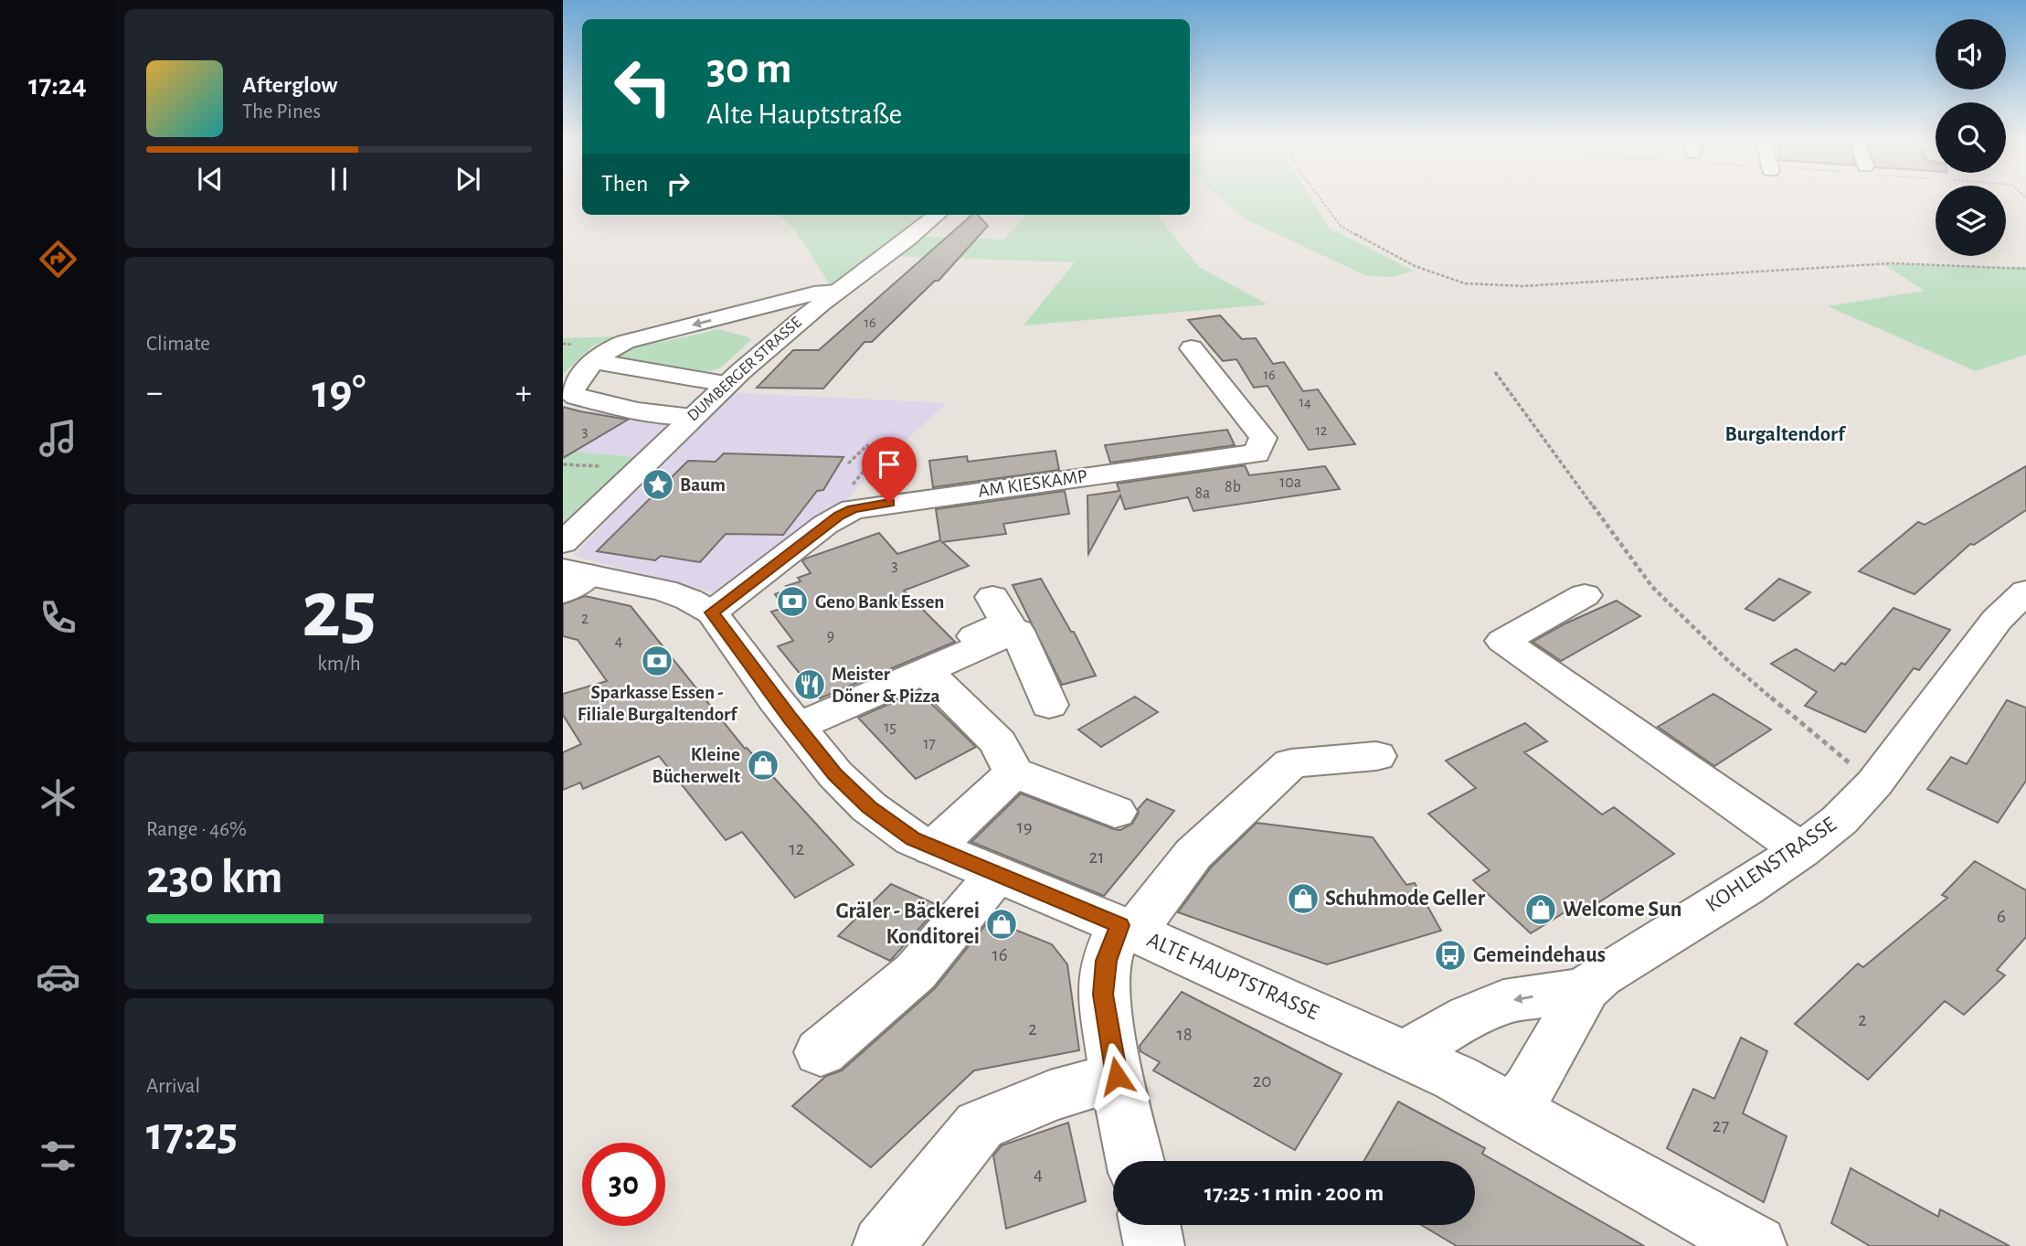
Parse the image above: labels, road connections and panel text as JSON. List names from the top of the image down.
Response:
{
  "streets": {
    "street": [
      "DUMBERGER STRASSE",
      "AM KIESKAMP",
      "KOHLENSTRASSE",
      "ALTE HAUPTSTRASSE"
    ]
  },
  "crossings": [
    ["AM KIESKAMP", "ALTE HAUPTSTRASSE"],
    ["KOHLENSTRASSE", "ALTE HAUPTSTRASSE"]
  ],
  "districts": ["Burgaltendorf"],
  "places": {
    "place": ["Baum"],
    "bank": ["Geno Bank Essen", "Sparkasse Essen - Filiale Burgaltendorf"],
    "restaurant": ["Meister Döner & Pizza"],
    "shop": [
      "Kleine Bücherwelt",
      "Schuhmode Geller",
      "Welcome Sun",
      "Gräler - Bäckerei Konditorei"
    ],
    "bus stop": ["Gemeindehaus"]
  },
  "house_numbers": [
    "16",
    "16",
    "14",
    "12",
    "3",
    "10a",
    "8b",
    "8a",
    "3",
    "2",
    "9",
    "4",
    "15",
    "17",
    "19",
    "12",
    "21",
    "6",
    "16",
    "2",
    "2",
    "18",
    "20",
    "27",
    "4"
  ],
  "page": {
    "tabs": "17:24",
    "turn": ["30 m", "Alte Hauptstraße"],
    "song": ["Afterglow", "The Pines"],
    "then": "Then",
    "tile": [
      "Climate",
      ["25", "km/h"],
      ["Range · 46%", "230 km"],
      ["Arrival", "17:25"]
    ],
    "heat": ["−", "19°", "+"],
    "limit": "30",
    "trip": "17:25 · 1 min · 200 m"
  }
}
